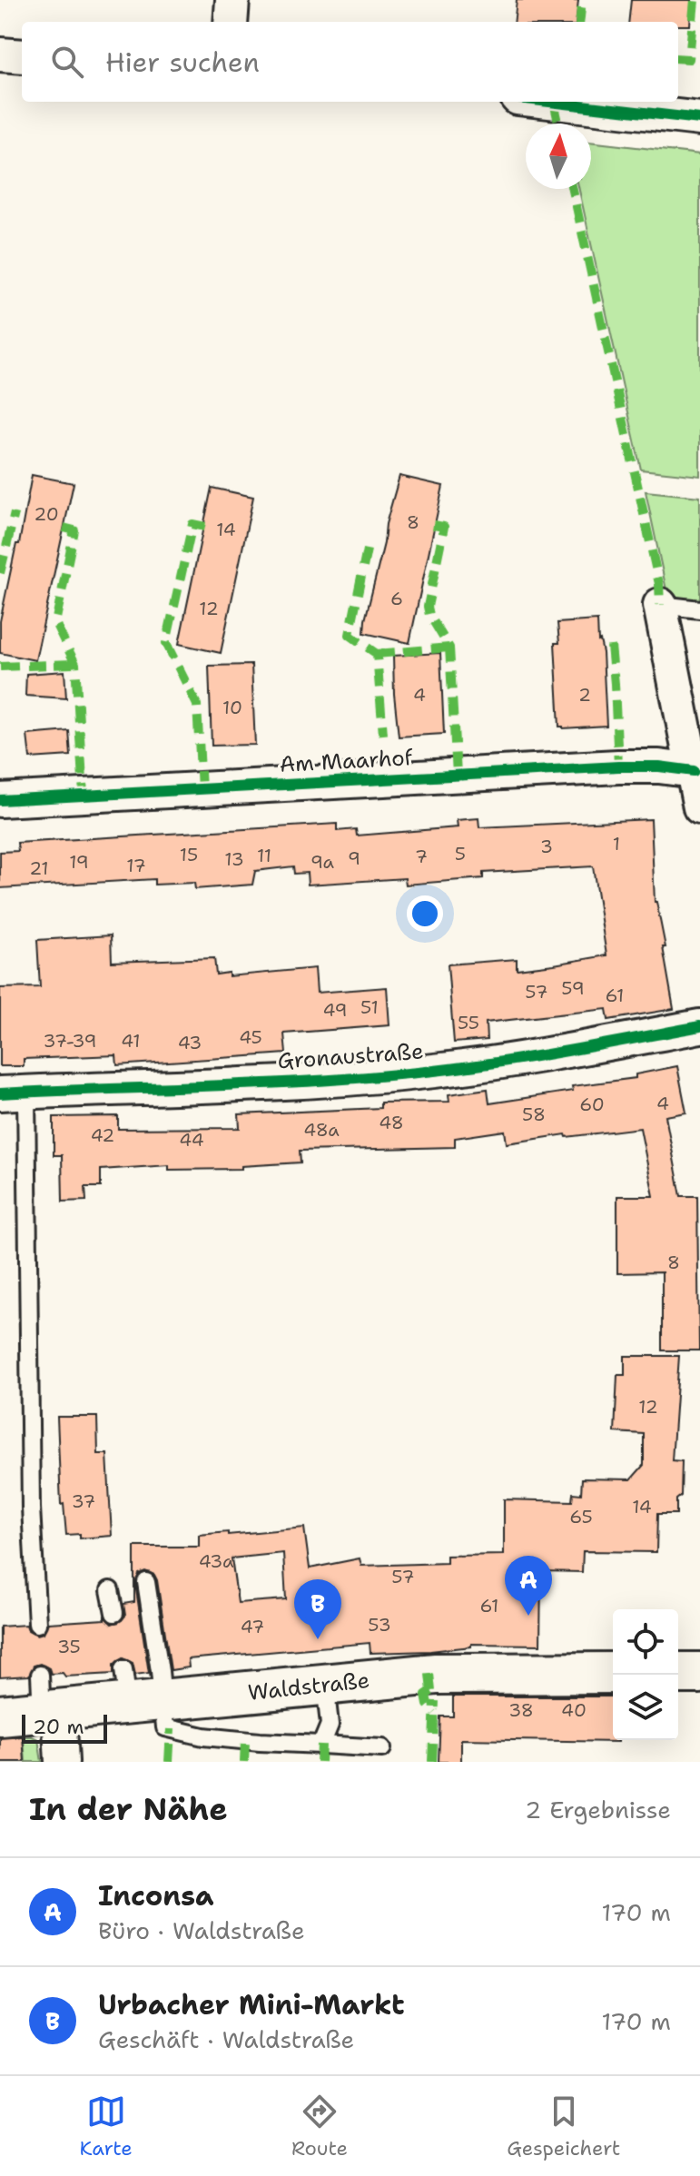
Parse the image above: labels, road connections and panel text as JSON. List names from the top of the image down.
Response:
{
  "streets": {
    "main road": ["Waldstraße"],
    "street": ["Am Maarhof", "Gronaustraße"]
  },
  "house_numbers": [
    "20",
    "8",
    "14",
    "6",
    "12",
    "4",
    "2",
    "10",
    "1",
    "3",
    "5",
    "15",
    "11",
    "7",
    "9",
    "13",
    "19",
    "9a",
    "17",
    "21",
    "59",
    "57",
    "61",
    "51",
    "49",
    "55",
    "45",
    "37-39",
    "41",
    "43",
    "4",
    "60",
    "58",
    "48",
    "48a",
    "42",
    "44",
    "8",
    "12",
    "37",
    "14",
    "65",
    "43a",
    "57",
    "61",
    "53",
    "47",
    "35",
    "38",
    "40"
  ],
  "scale_bar": "20 m",
  "north": "top",
  "page": {
    "search": "Hier suchen",
    "pins": ["A", "B"],
    "scale": "20 m",
    "heading": ["In der Nähe", "2 Ergebnisse"],
    "list": [
      {
        "mark": "A",
        "name": "Inconsa",
        "note": "Büro · Waldstraße",
        "value": "170 m"
      },
      {
        "mark": "B",
        "name": "Urbacher Mini-Markt",
        "note": "Geschäft · Waldstraße",
        "value": "170 m"
      }
    ],
    "nav": ["Karte", "Route", "Gespeichert"]
  }
}
